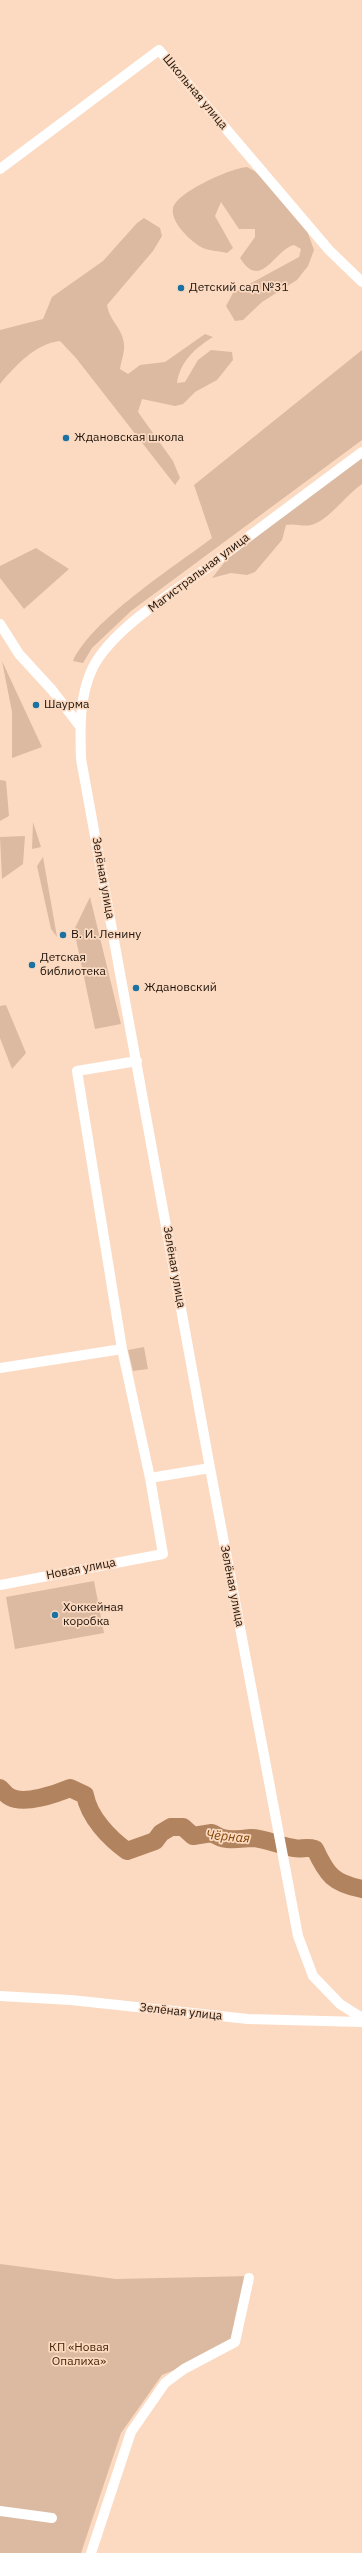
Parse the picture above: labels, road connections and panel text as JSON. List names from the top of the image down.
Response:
{
  "streets": {
    "street": [
      "Школьная улица",
      "Магистральная улица",
      "Зелёная улица",
      "Новая улица"
    ]
  },
  "crossings": [
    ["Магистральная улица", "Зелёная улица"]
  ],
  "water": ["Чёрная"],
  "parks": ["КП «Новая Опалиха»"],
  "places": [
    "Детский сад №31",
    "Ждановская школа",
    "Шаурма",
    "В. И. Ленину",
    "Детская библиотека",
    "Ждановский",
    "Хоккейная коробка"
  ]
}
